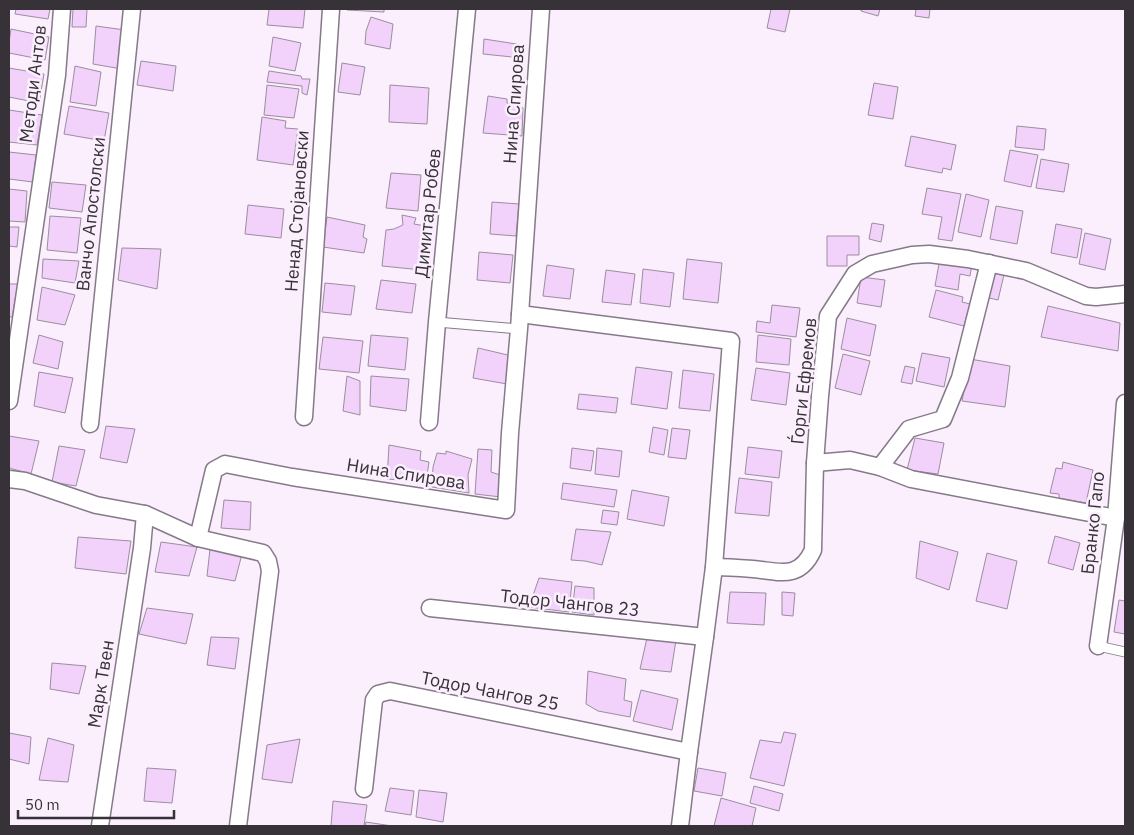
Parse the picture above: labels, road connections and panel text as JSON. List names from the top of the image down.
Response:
{
  "streets": {
    "street": [
      "Методи Антов",
      "Нина Спирова",
      "Ненад Стојановски",
      "Димитар Робев",
      "Ванчо Апостолски",
      "Ѓорги Ефремов",
      "Бранко Гапо",
      "Тодор Чангов 23",
      "Марк Твен",
      "Тодор Чангов 25"
    ]
  },
  "scale_bar": "50 m"
}
